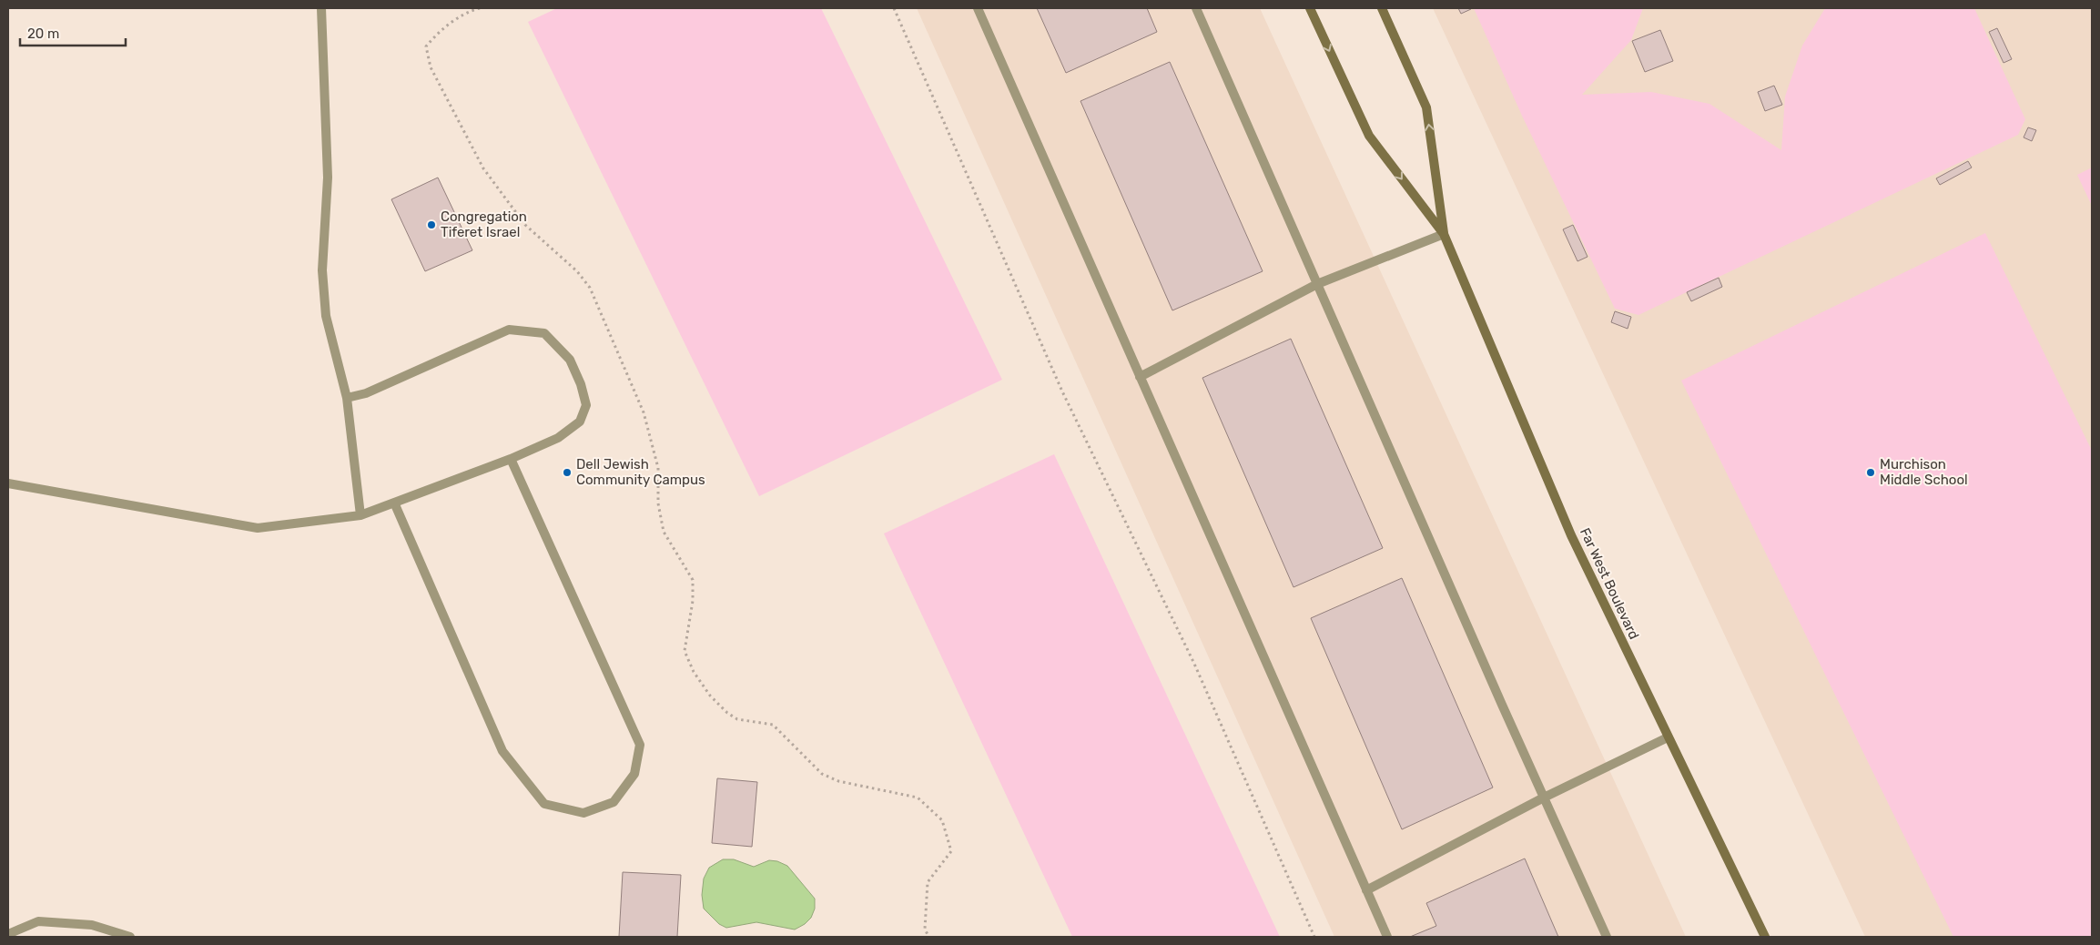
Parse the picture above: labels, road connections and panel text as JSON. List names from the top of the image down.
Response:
{
  "streets": {
    "street": ["Far West Boulevard"]
  },
  "places": ["Congregation Tiferet Israel", "Dell Jewish Community Campus", "Murchison Middle School"],
  "scale_bar": "20 m"
}
